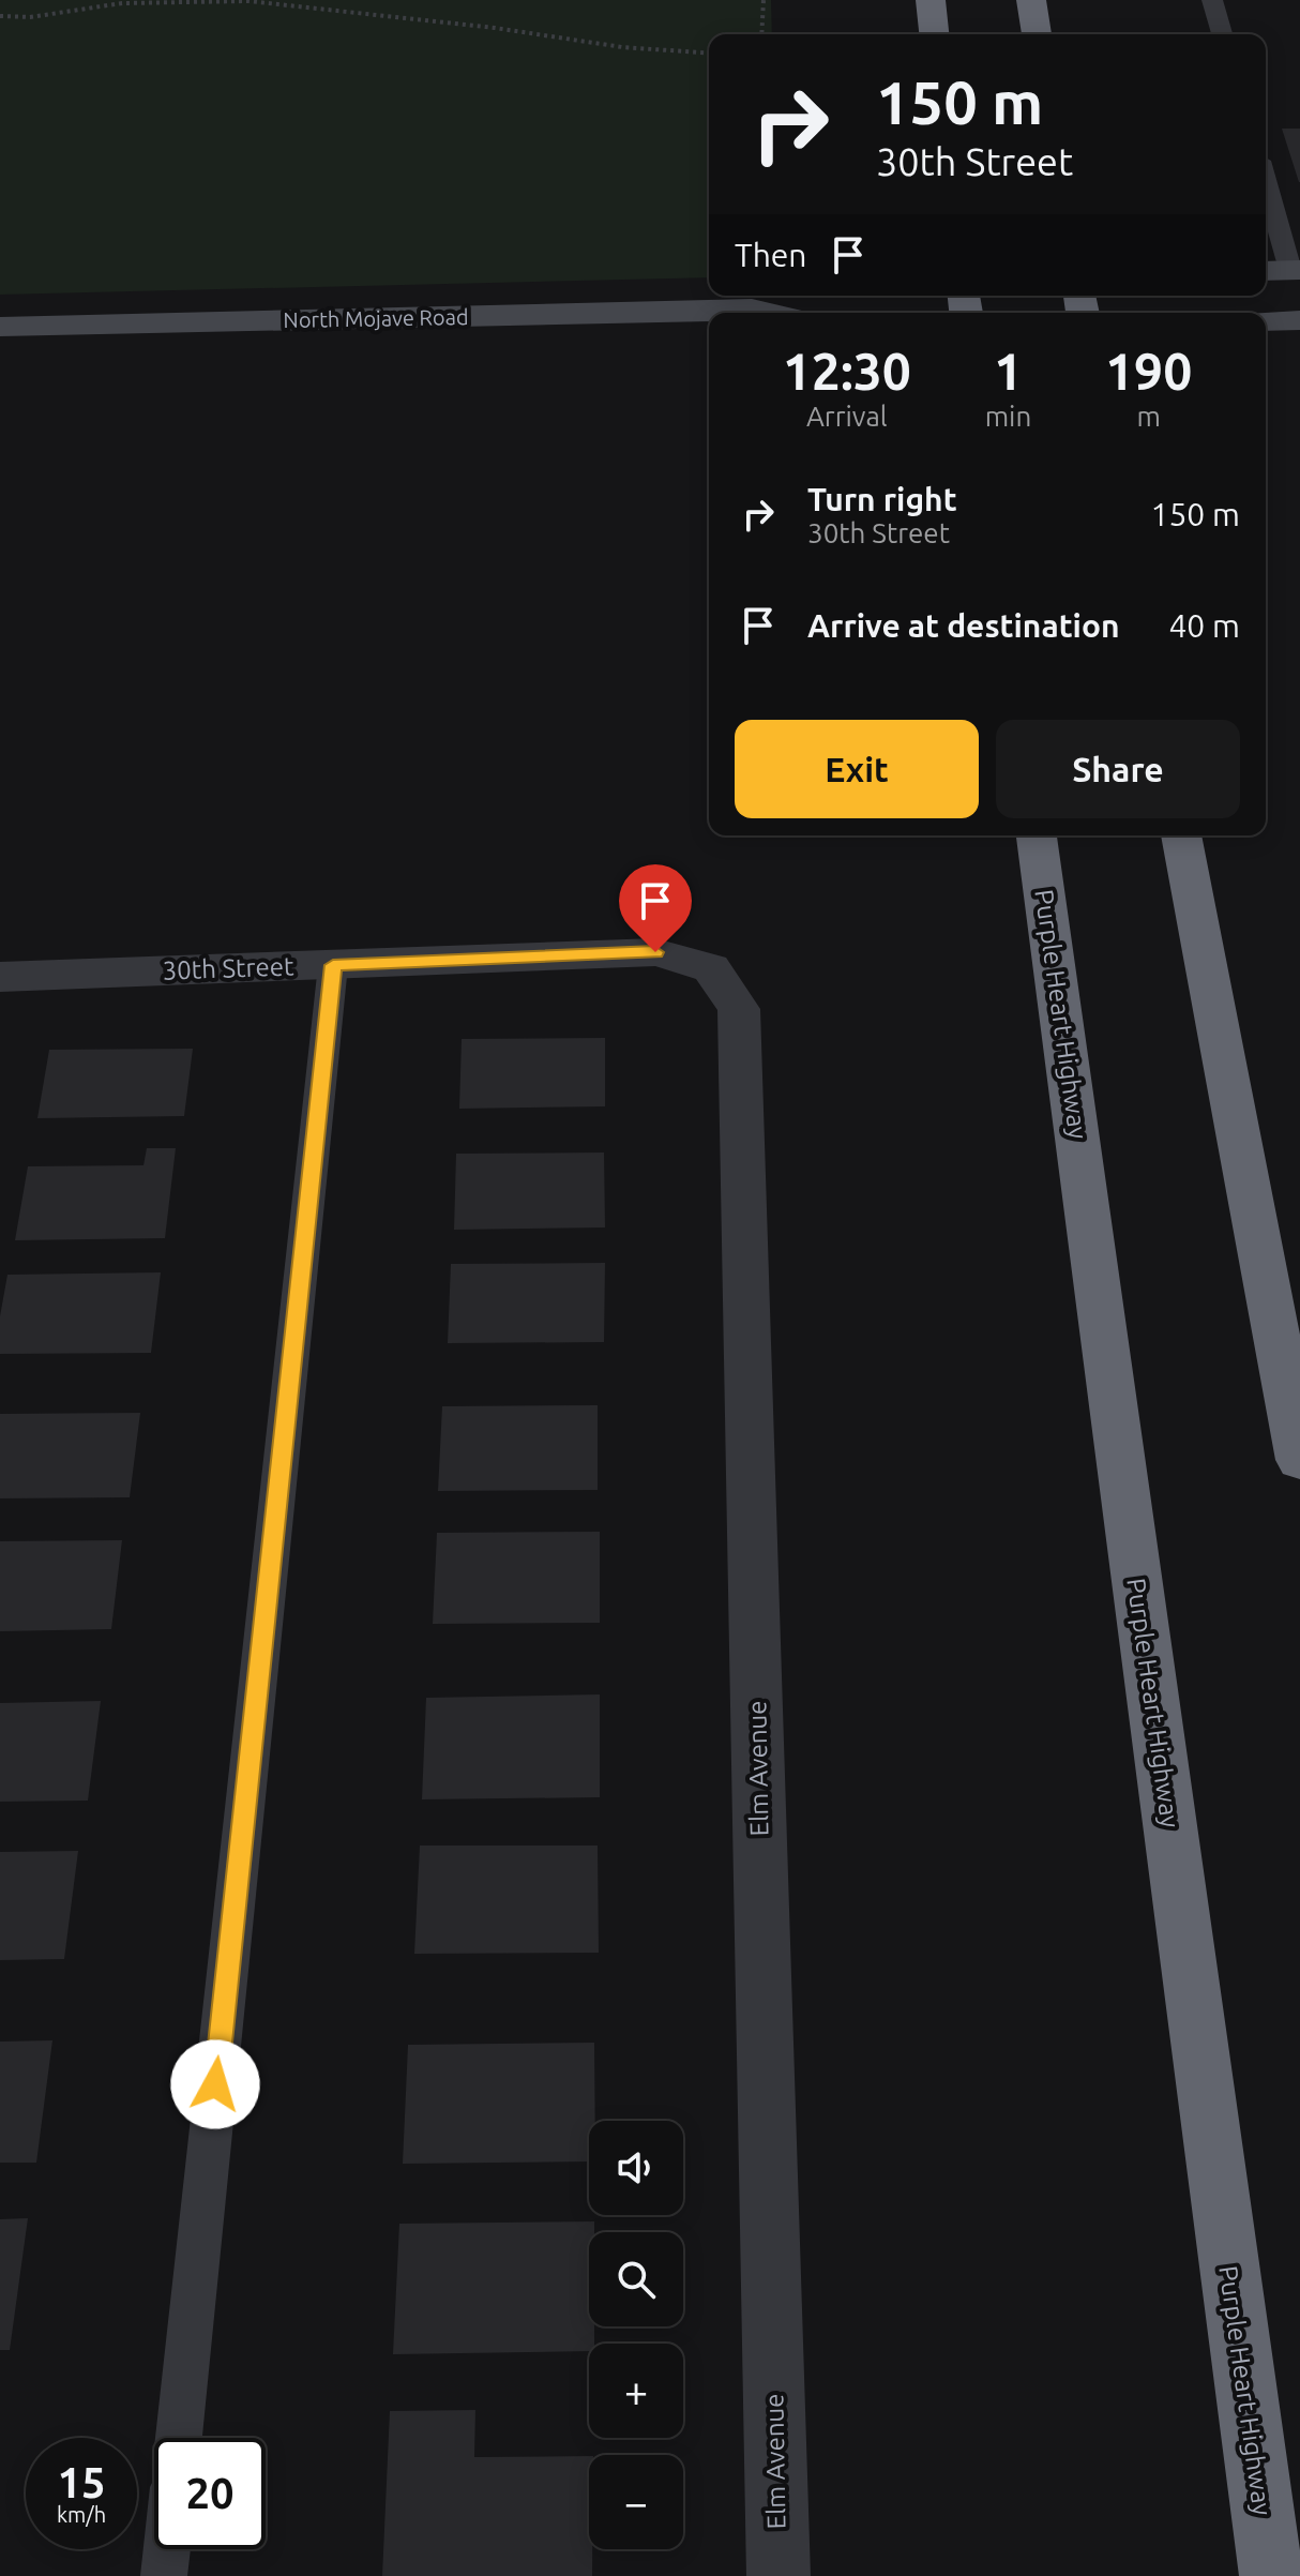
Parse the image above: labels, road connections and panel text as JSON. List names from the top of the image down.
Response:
{
  "streets": {
    "highway": ["Purple Heart Highway"],
    "street": ["North Mojave Road", "30th Street", "Elm Avenue"]
  },
  "crossings": [
    ["30th Street", "Elm Avenue"]
  ],
  "page": {
    "turn": ["150 m", "30th Street"],
    "then": "Then",
    "eta": [
      "12:30",
      "Arrival",
      "1",
      "min",
      "190",
      "m"
    ],
    "list": [
      {
        "name": "Turn right",
        "note": "30th Street",
        "value": "150 m"
      },
      {
        "name": "Arrive at destination",
        "value": "40 m"
      }
    ],
    "buttons": ["Exit", "Share"],
    "map_buttons": ["+", "−"],
    "speed": "15 km/h",
    "limit": "20"
  }
}
